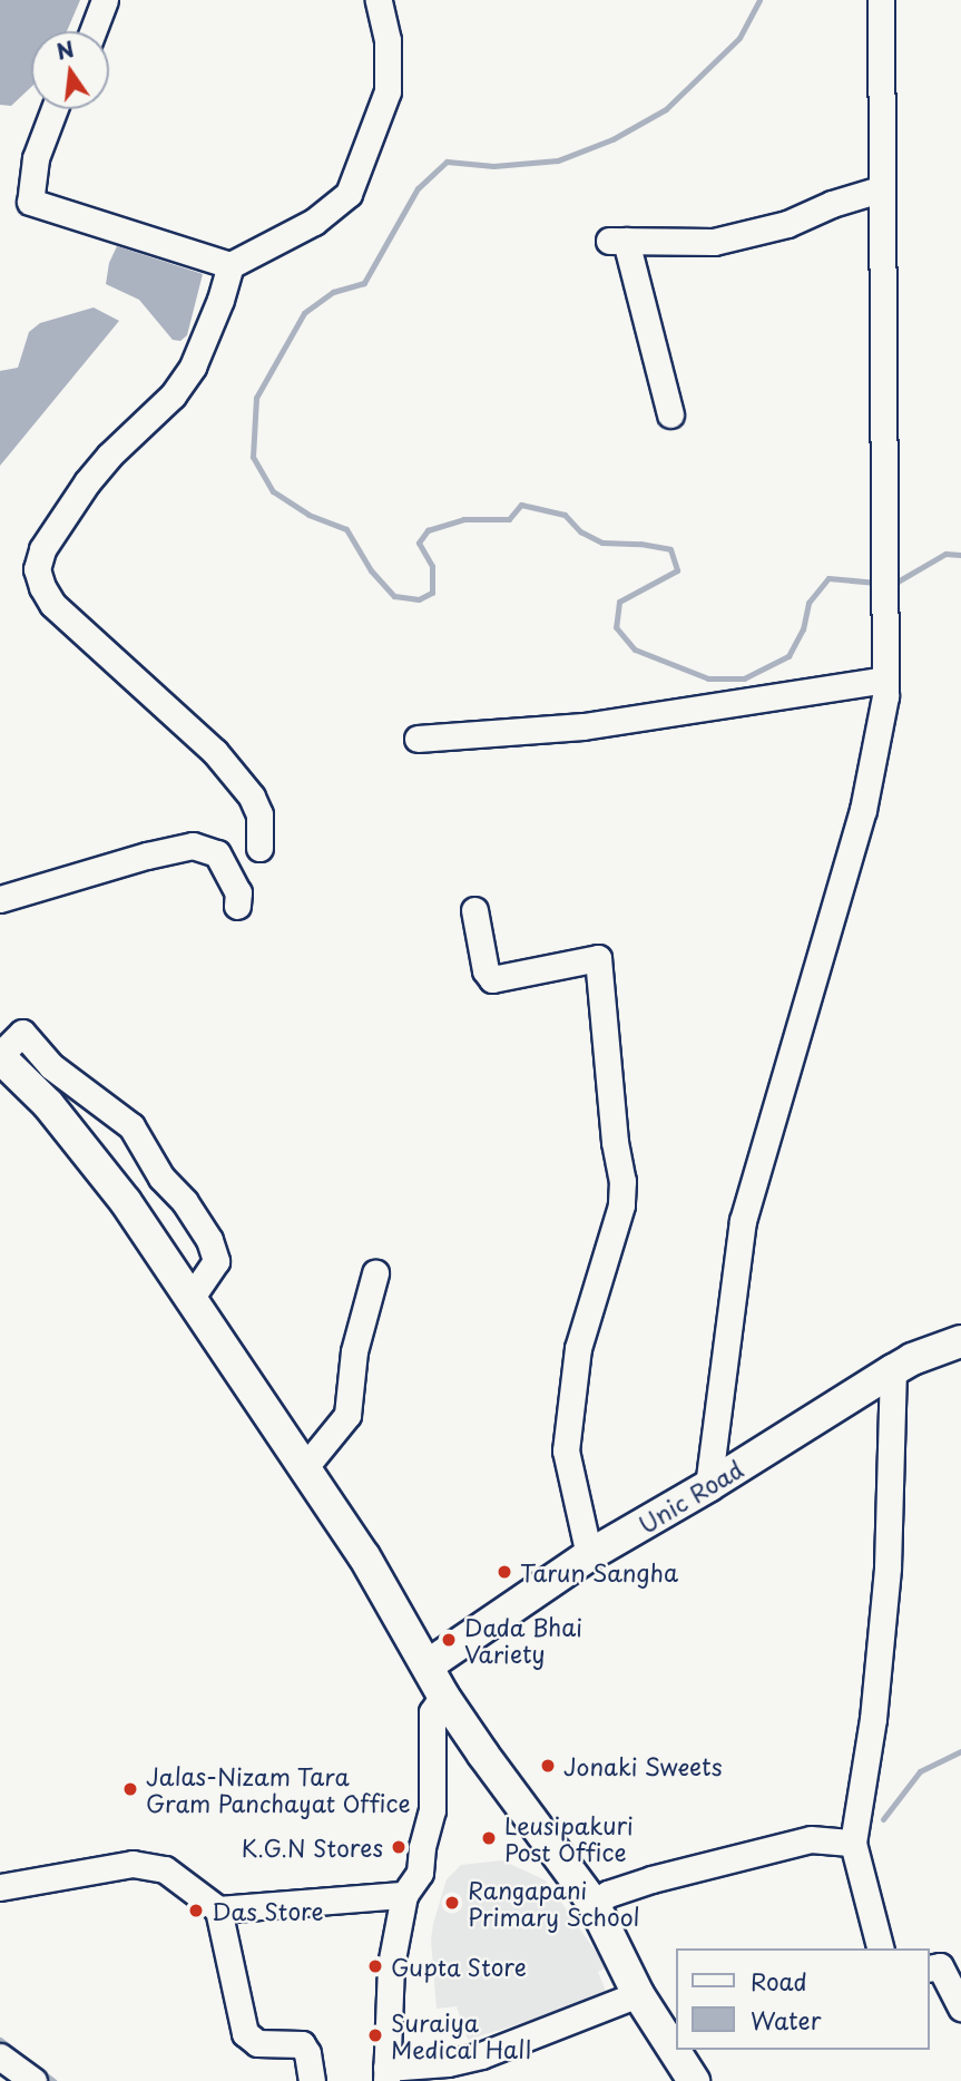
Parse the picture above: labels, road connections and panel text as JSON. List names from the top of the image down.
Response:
{
  "streets": {
    "main road": ["Unic Road"]
  },
  "places": [
    "Tarun Sangha",
    "Dada Bhai Variety",
    "Jonaki Sweets",
    "Jalas-Nizam Tara Gram Panchayat Office",
    "Leusipakuri Post Office",
    "K.G.N Stores",
    "Rangapani Primary School",
    "Das Store",
    "Gupta Store",
    "Suraiya Medical Hall"
  ],
  "legend": ["Road", "Water"],
  "north": "top"
}
